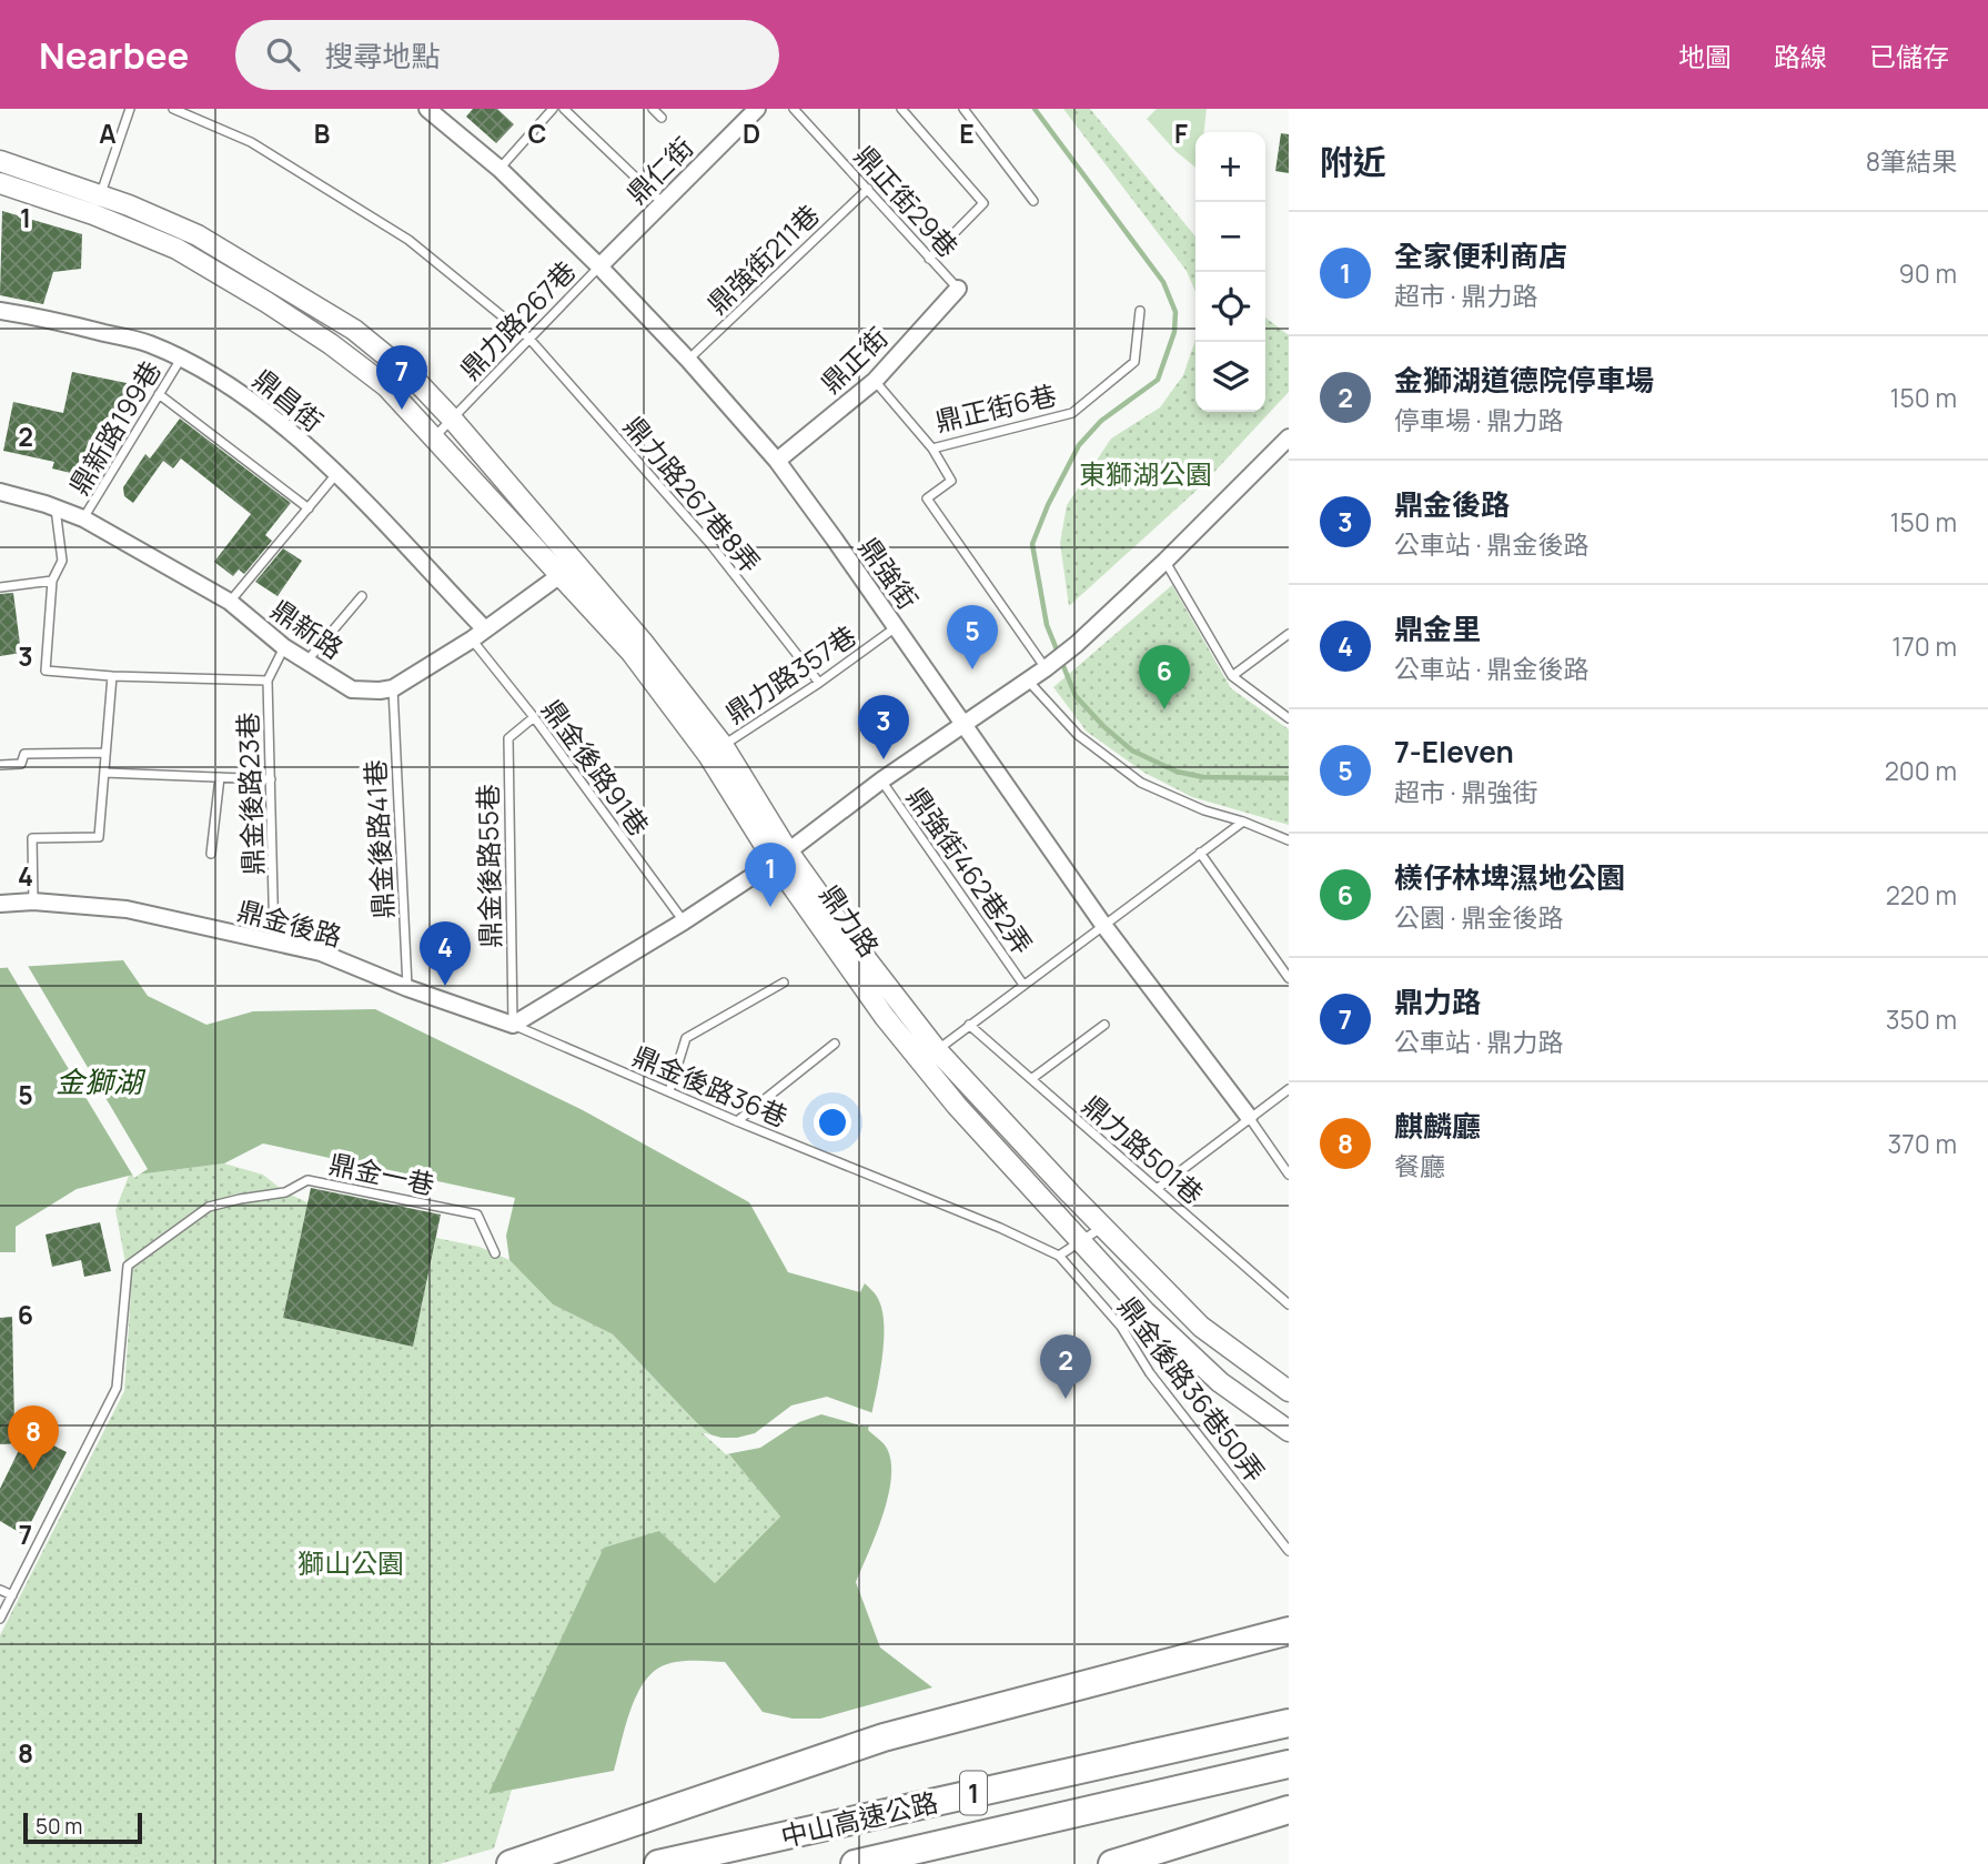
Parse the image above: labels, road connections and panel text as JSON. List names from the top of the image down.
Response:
{
  "streets": {
    "highway": ["1", "中山高速公路"],
    "street": [
      "鼎仁街",
      "鼎正街",
      "鼎昌街",
      "鼎強街",
      "鼎新路",
      "鼎力路",
      "鼎金後路"
    ],
    "lane": [
      "鼎正街29巷",
      "鼎強街211巷",
      "鼎力路267巷",
      "鼎正街6巷",
      "鼎新路199巷",
      "鼎力路267巷8弄",
      "鼎力路357巷",
      "鼎金後路91巷",
      "鼎金後路23巷",
      "鼎金後路41巷",
      "鼎金後路55巷",
      "鼎強街462巷2弄",
      "鼎金後路36巷",
      "鼎力路501巷",
      "鼎金一巷",
      "鼎金後路36巷50弄"
    ]
  },
  "crossings": [
    ["鼎仁街", "鼎力路267巷"],
    ["鼎仁街", "鼎強街"],
    ["鼎正街29巷", "鼎強街211巷"],
    ["鼎正街29巷", "鼎正街"],
    ["鼎強街211巷", "鼎強街"],
    ["鼎力路267巷", "鼎力路267巷8弄"],
    ["鼎力路267巷", "鼎強街"],
    ["鼎力路267巷", "鼎力路"],
    ["鼎正街", "鼎正街6巷"],
    ["鼎正街", "鼎強街"],
    ["鼎昌街", "鼎新路199巷"],
    ["鼎昌街", "鼎新路"],
    ["鼎昌街", "鼎金後路91巷"],
    ["鼎新路199巷", "鼎新路"],
    ["鼎力路267巷8弄", "鼎力路357巷"],
    ["鼎強街", "鼎力路357巷"],
    ["鼎新路", "鼎金後路91巷"],
    ["鼎新路", "鼎金後路23巷"],
    ["鼎新路", "鼎金後路41巷"],
    ["鼎新路", "鼎力路"],
    ["鼎力路357巷", "鼎力路"],
    ["鼎金後路91巷", "鼎金後路55巷"],
    ["鼎金後路23巷", "鼎金後路"],
    ["鼎金後路41巷", "鼎金後路"],
    ["鼎金後路55巷", "鼎金後路"],
    ["鼎金後路55巷", "鼎金後路36巷"],
    ["鼎金後路", "鼎金後路36巷"],
    ["鼎金後路36巷", "鼎金後路36巷50弄"]
  ],
  "water": ["金獅湖"],
  "parks": ["東獅湖公園", "獅山公園"],
  "scale_bar": "50 m",
  "page": {
    "header": "Nearbee",
    "search": "搜尋地點",
    "nav": ["地圖", "路線", "已儲存"],
    "heading": ["附近", "8筆結果"],
    "map_buttons": ["+", "−"],
    "list": [
      {
        "mark": "1",
        "name": "全家便利商店",
        "note": "超市 · 鼎力路",
        "value": "90 m"
      },
      {
        "mark": "2",
        "name": "金獅湖道德院停車場",
        "note": "停車場 · 鼎力路",
        "value": "150 m"
      },
      {
        "mark": "3",
        "name": "鼎金後路",
        "note": "公車站 · 鼎金後路",
        "value": "150 m"
      },
      {
        "mark": "4",
        "name": "鼎金里",
        "note": "公車站 · 鼎金後路",
        "value": "170 m"
      },
      {
        "mark": "5",
        "name": "7-Eleven",
        "note": "超市 · 鼎強街",
        "value": "200 m"
      },
      {
        "mark": "6",
        "name": "檨仔林埤濕地公園",
        "note": "公園 · 鼎金後路",
        "value": "220 m"
      },
      {
        "mark": "7",
        "name": "鼎力路",
        "note": "公車站 · 鼎力路",
        "value": "350 m"
      },
      {
        "mark": "8",
        "name": "麒麟廳",
        "note": "餐廳",
        "value": "370 m"
      }
    ],
    "pins": [
      "7",
      "5",
      "6",
      "3",
      "1",
      "4",
      "2",
      "8"
    ],
    "scale": "50 m"
  },
  "grid": {
    "columns": [
      "A",
      "B",
      "C",
      "D",
      "E",
      "F"
    ],
    "rows": [
      "1",
      "2",
      "3",
      "4",
      "5",
      "6",
      "7",
      "8"
    ]
  }
}
